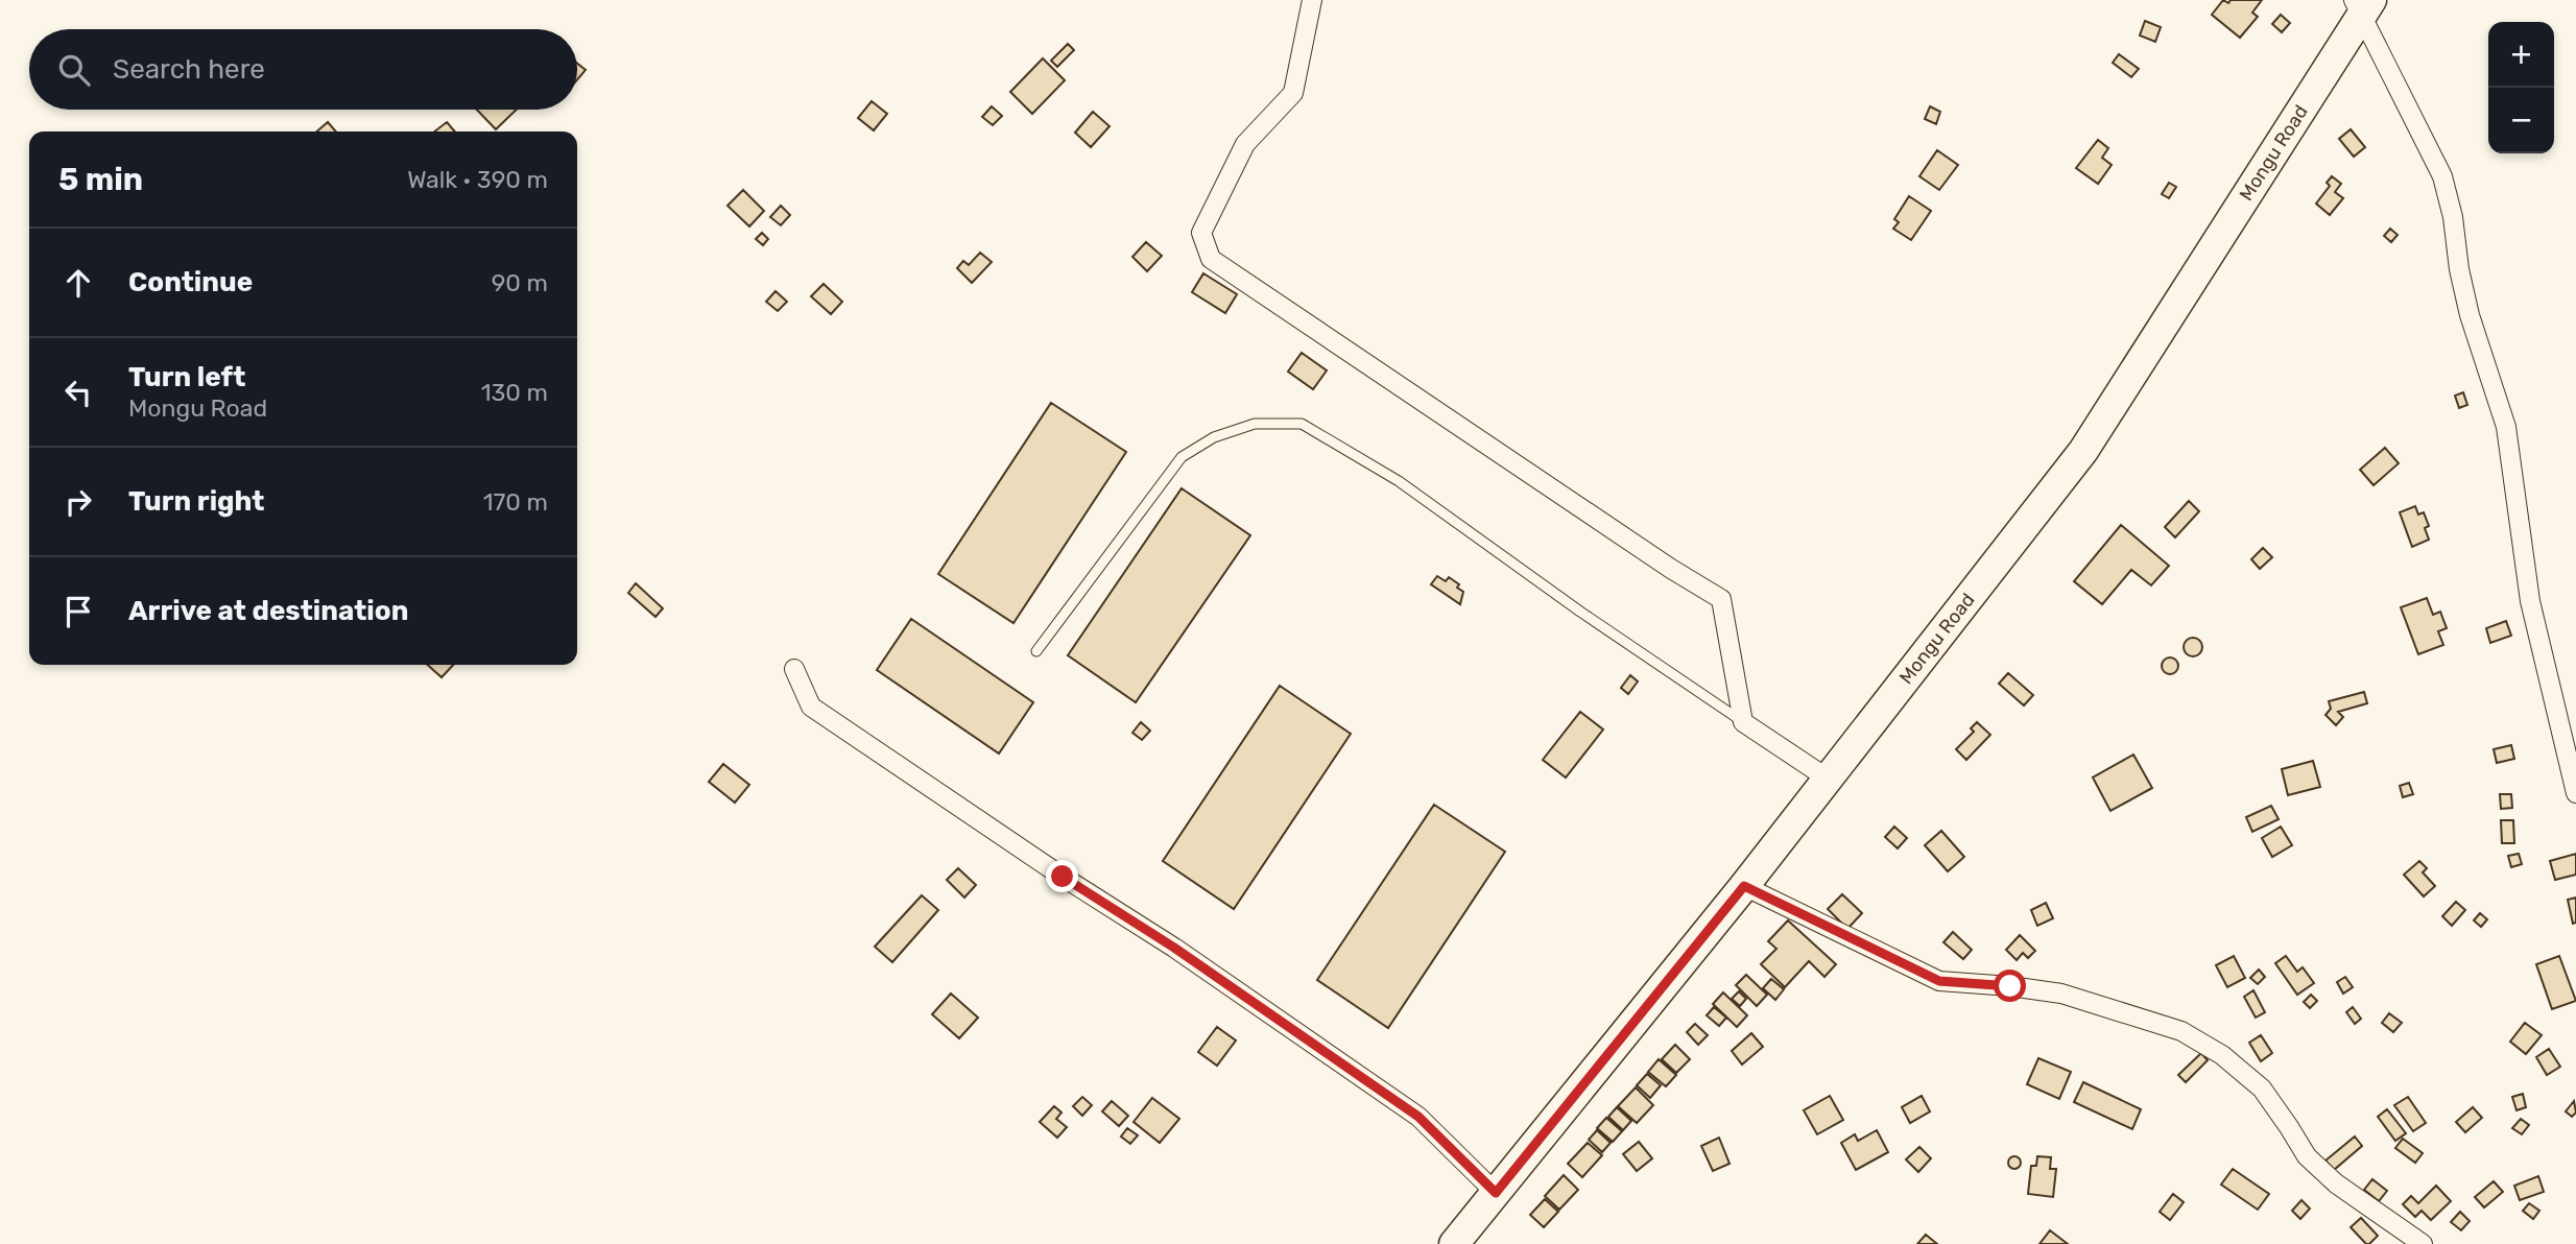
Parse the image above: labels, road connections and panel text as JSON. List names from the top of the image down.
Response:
{
  "streets": {
    "main road": ["Mongu Road"]
  },
  "page": {
    "map_buttons": ["+", "−"],
    "search": "Search here",
    "heading": ["5 min", "Walk · 390 m"],
    "list": [
      ["Continue", "90 m"],
      ["Turn left", "Mongu Road", "130 m"],
      ["Turn right", "170 m"],
      "Arrive at destination"
    ]
  }
}
